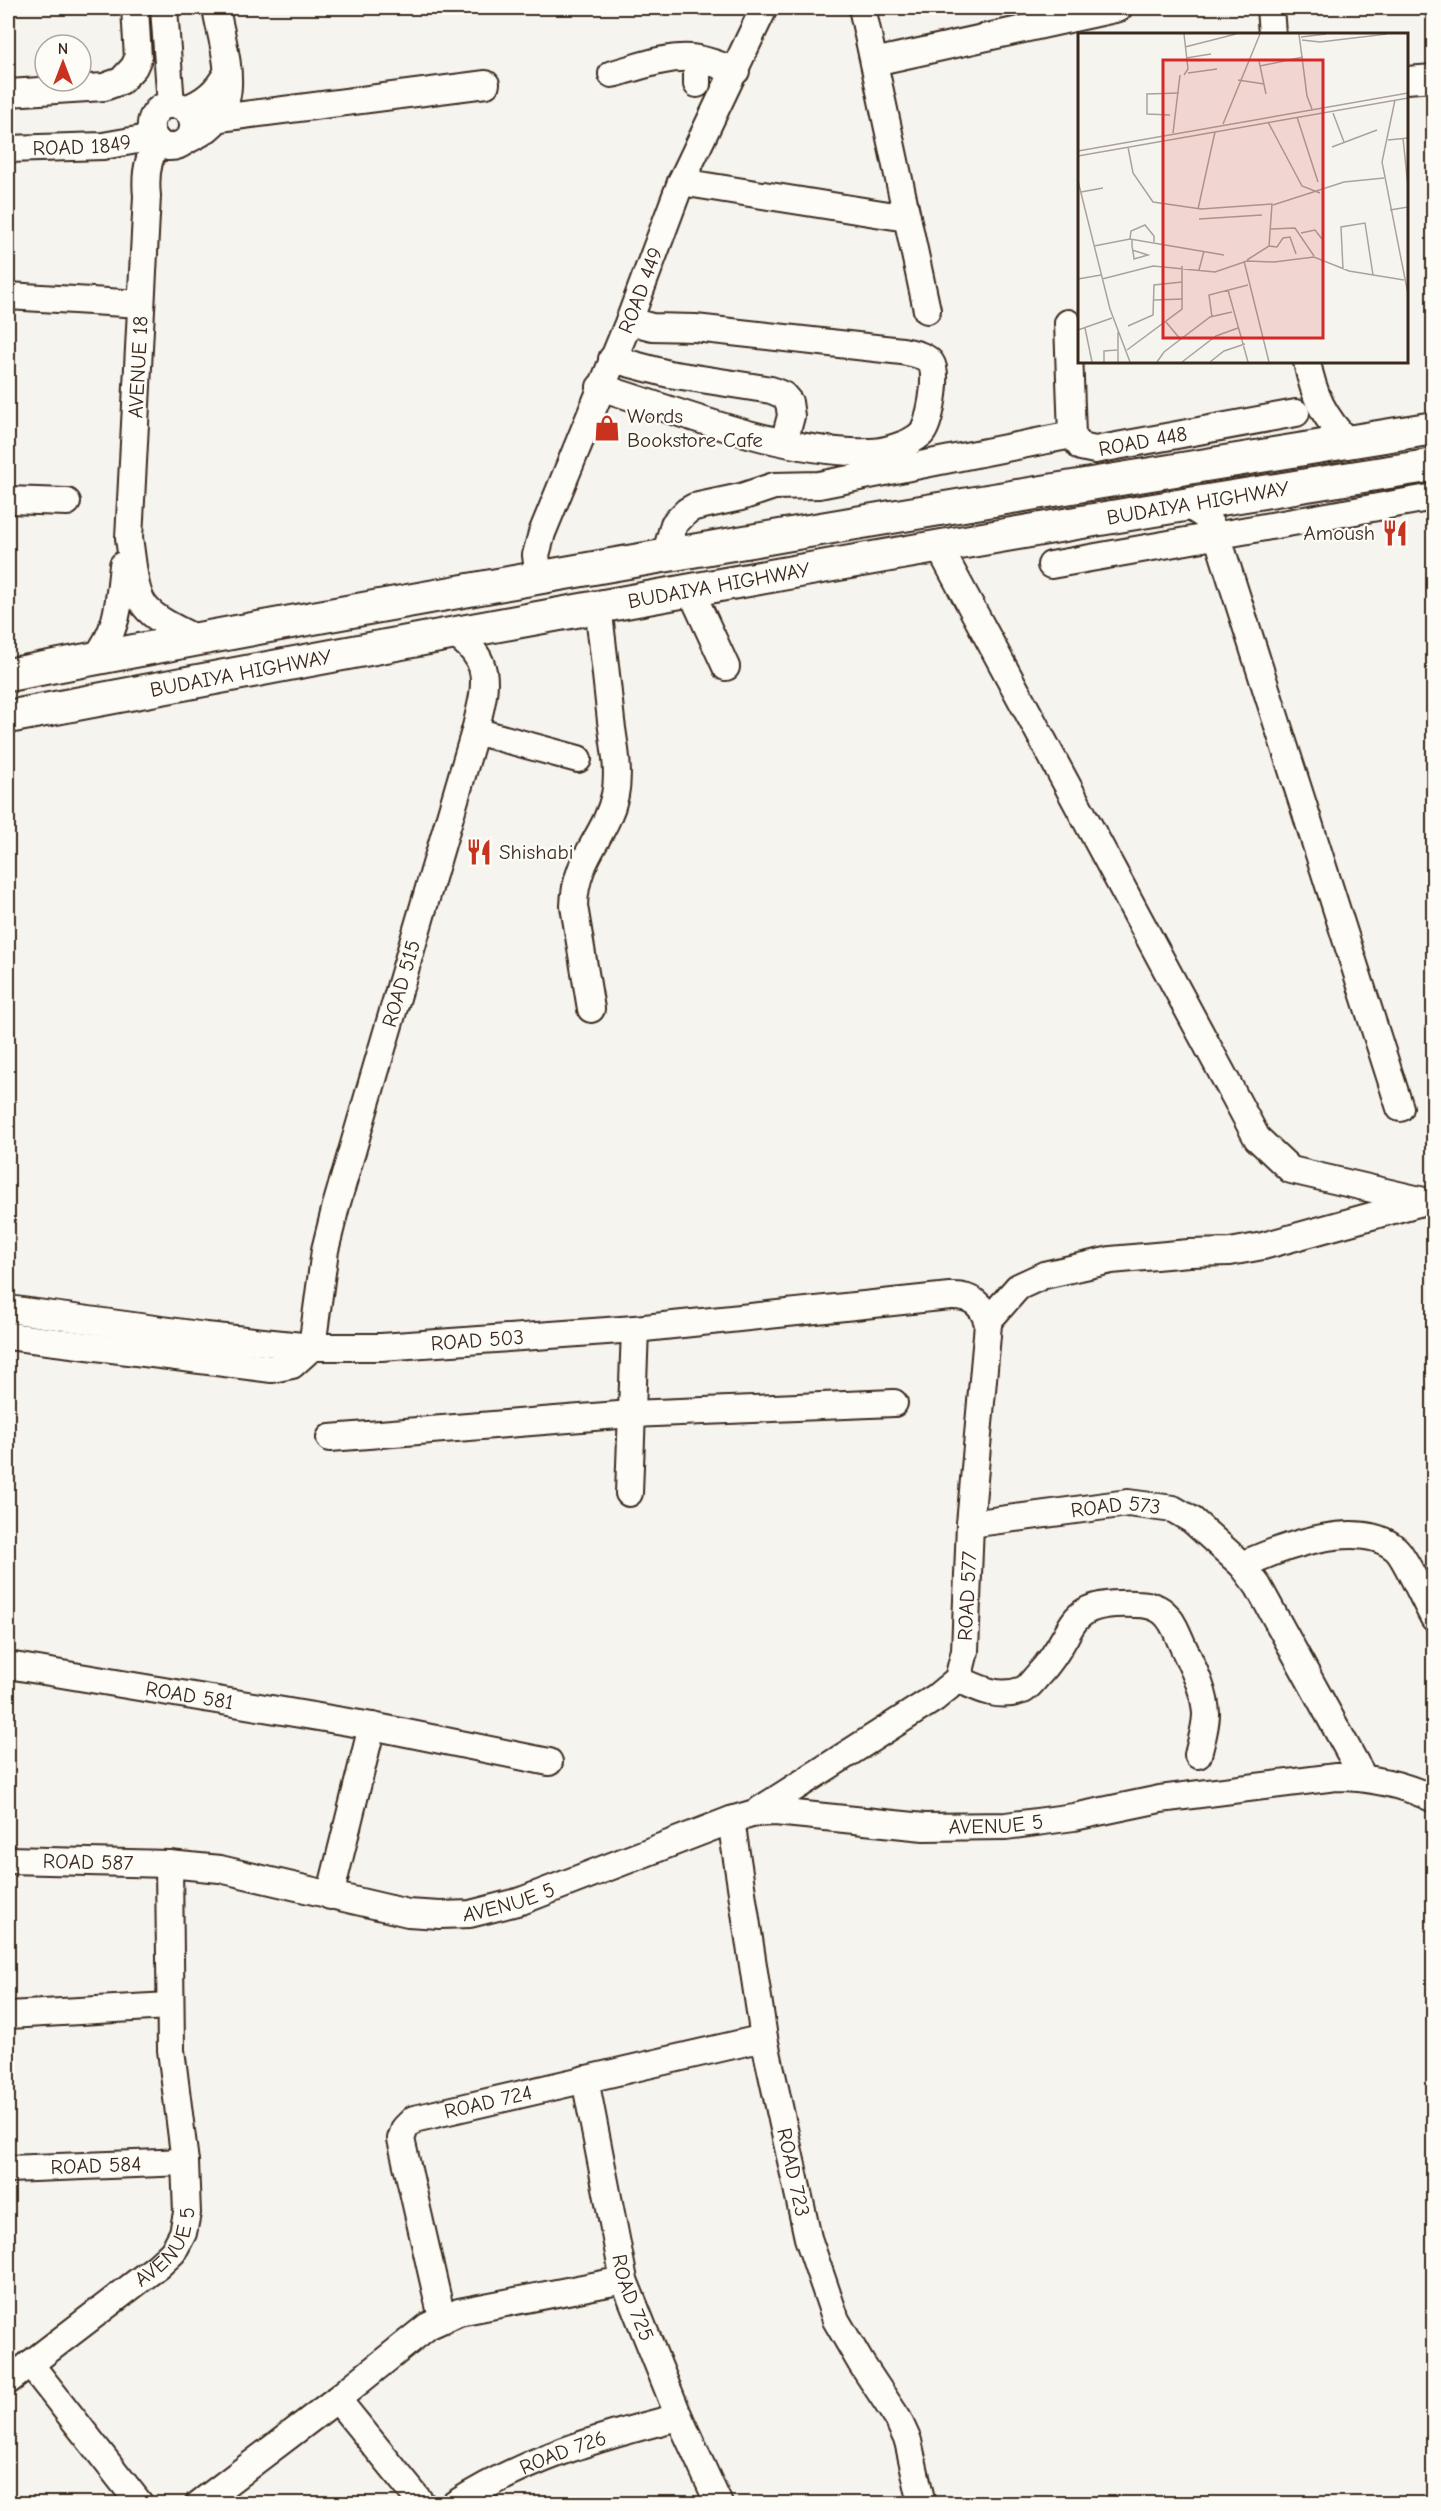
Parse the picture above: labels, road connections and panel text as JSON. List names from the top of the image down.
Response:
{
  "streets": {
    "main road": ["BUDAIYA HIGHWAY"],
    "street": [
      "ROAD 1849",
      "ROAD 449",
      "AVENUE 18",
      "ROAD 448",
      "ROAD 515",
      "ROAD 503",
      "ROAD 573",
      "ROAD 577",
      "ROAD 581",
      "AVENUE 5",
      "ROAD 587",
      "ROAD 724",
      "ROAD 584",
      "ROAD 723",
      "ROAD 725",
      "ROAD 726"
    ]
  },
  "crossings": [
    ["ROAD 1849", "AVENUE 18"],
    ["ROAD 449", "BUDAIYA HIGHWAY"],
    ["AVENUE 18", "BUDAIYA HIGHWAY"],
    ["BUDAIYA HIGHWAY", "ROAD 515"],
    ["ROAD 515", "ROAD 503"],
    ["ROAD 503", "ROAD 577"],
    ["ROAD 573", "ROAD 577"],
    ["ROAD 573", "AVENUE 5"],
    ["AVENUE 5", "ROAD 587"],
    ["AVENUE 5", "ROAD 584"],
    ["AVENUE 5", "ROAD 723"],
    ["ROAD 724", "ROAD 723"],
    ["ROAD 724", "ROAD 725"],
    ["ROAD 725", "ROAD 726"]
  ],
  "places": {
    "shop": ["Words Bookstore Cafe"],
    "restaurant": ["Amoush", "Shishabi"]
  },
  "north": "top"
}
